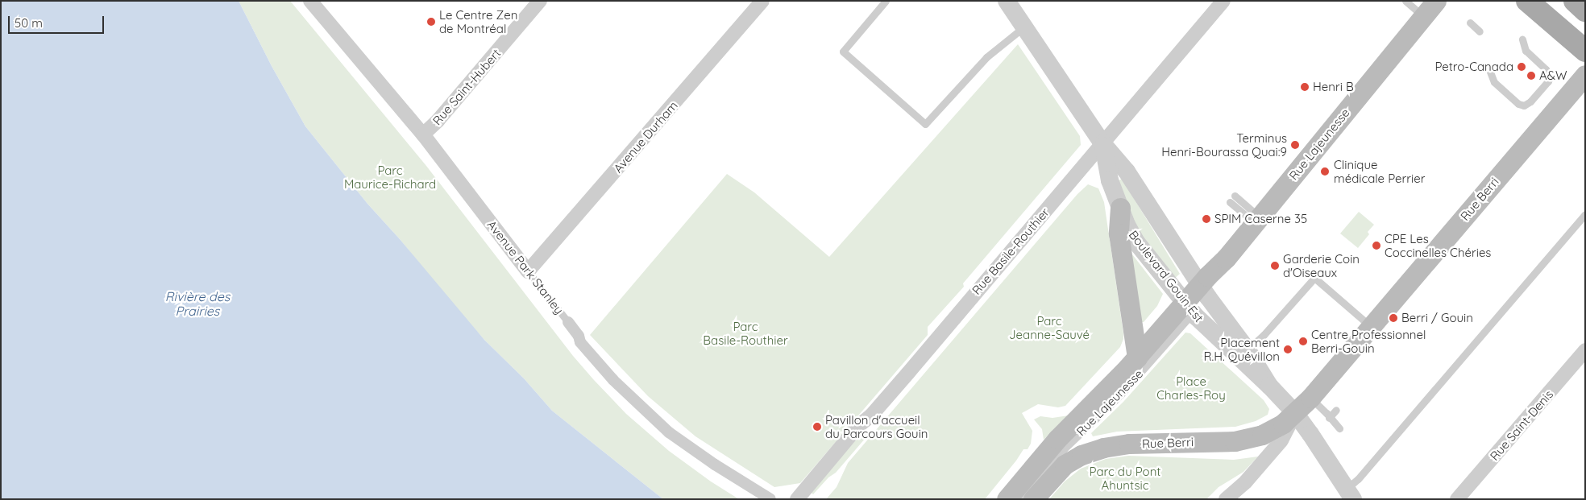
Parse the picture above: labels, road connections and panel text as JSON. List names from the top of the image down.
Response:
{
  "streets": {
    "main road": ["Rue Lajeunesse", "Rue Berri"],
    "street": [
      "Rue Saint-Hubert",
      "Avenue Durham",
      "Rue Basile-Routhier",
      "Avenue Park Stanley",
      "Boulevard Gouin Est",
      "Rue Saint-Denis"
    ]
  },
  "crossings": [
    ["Rue Saint-Hubert", "Avenue Park Stanley"],
    ["Avenue Durham", "Avenue Park Stanley"],
    ["Rue Lajeunesse", "Rue Berri"],
    ["Rue Lajeunesse", "Boulevard Gouin Est"],
    ["Rue Berri", "Boulevard Gouin Est"],
    ["Rue Basile-Routhier", "Boulevard Gouin Est"]
  ],
  "water": ["Rivière des Prairies"],
  "parks": [
    "Parc Maurice-Richard",
    "Parc Jeanne-Sauvé",
    "Parc Basile-Routhier",
    "Place Charles-Roy",
    "Parc du Pont Ahuntsic"
  ],
  "places": [
    "Le Centre Zen de Montréal",
    "Petro-Canada",
    "A&W",
    "Henri B",
    "Terminus Henri-Bourassa Quai:9",
    "Clinique médicale Perrier",
    "SPIM Caserne 35",
    "CPE Les Coccinelles Chéries",
    "Garderie Coin d'Oiseaux",
    "Berri / Gouin",
    "Centre Professionnel Berri-Gouin",
    "Placement R.H. Quévillon",
    "Pavillon d'accueil du Parcours Gouin"
  ],
  "scale_bar": "50 m"
}
